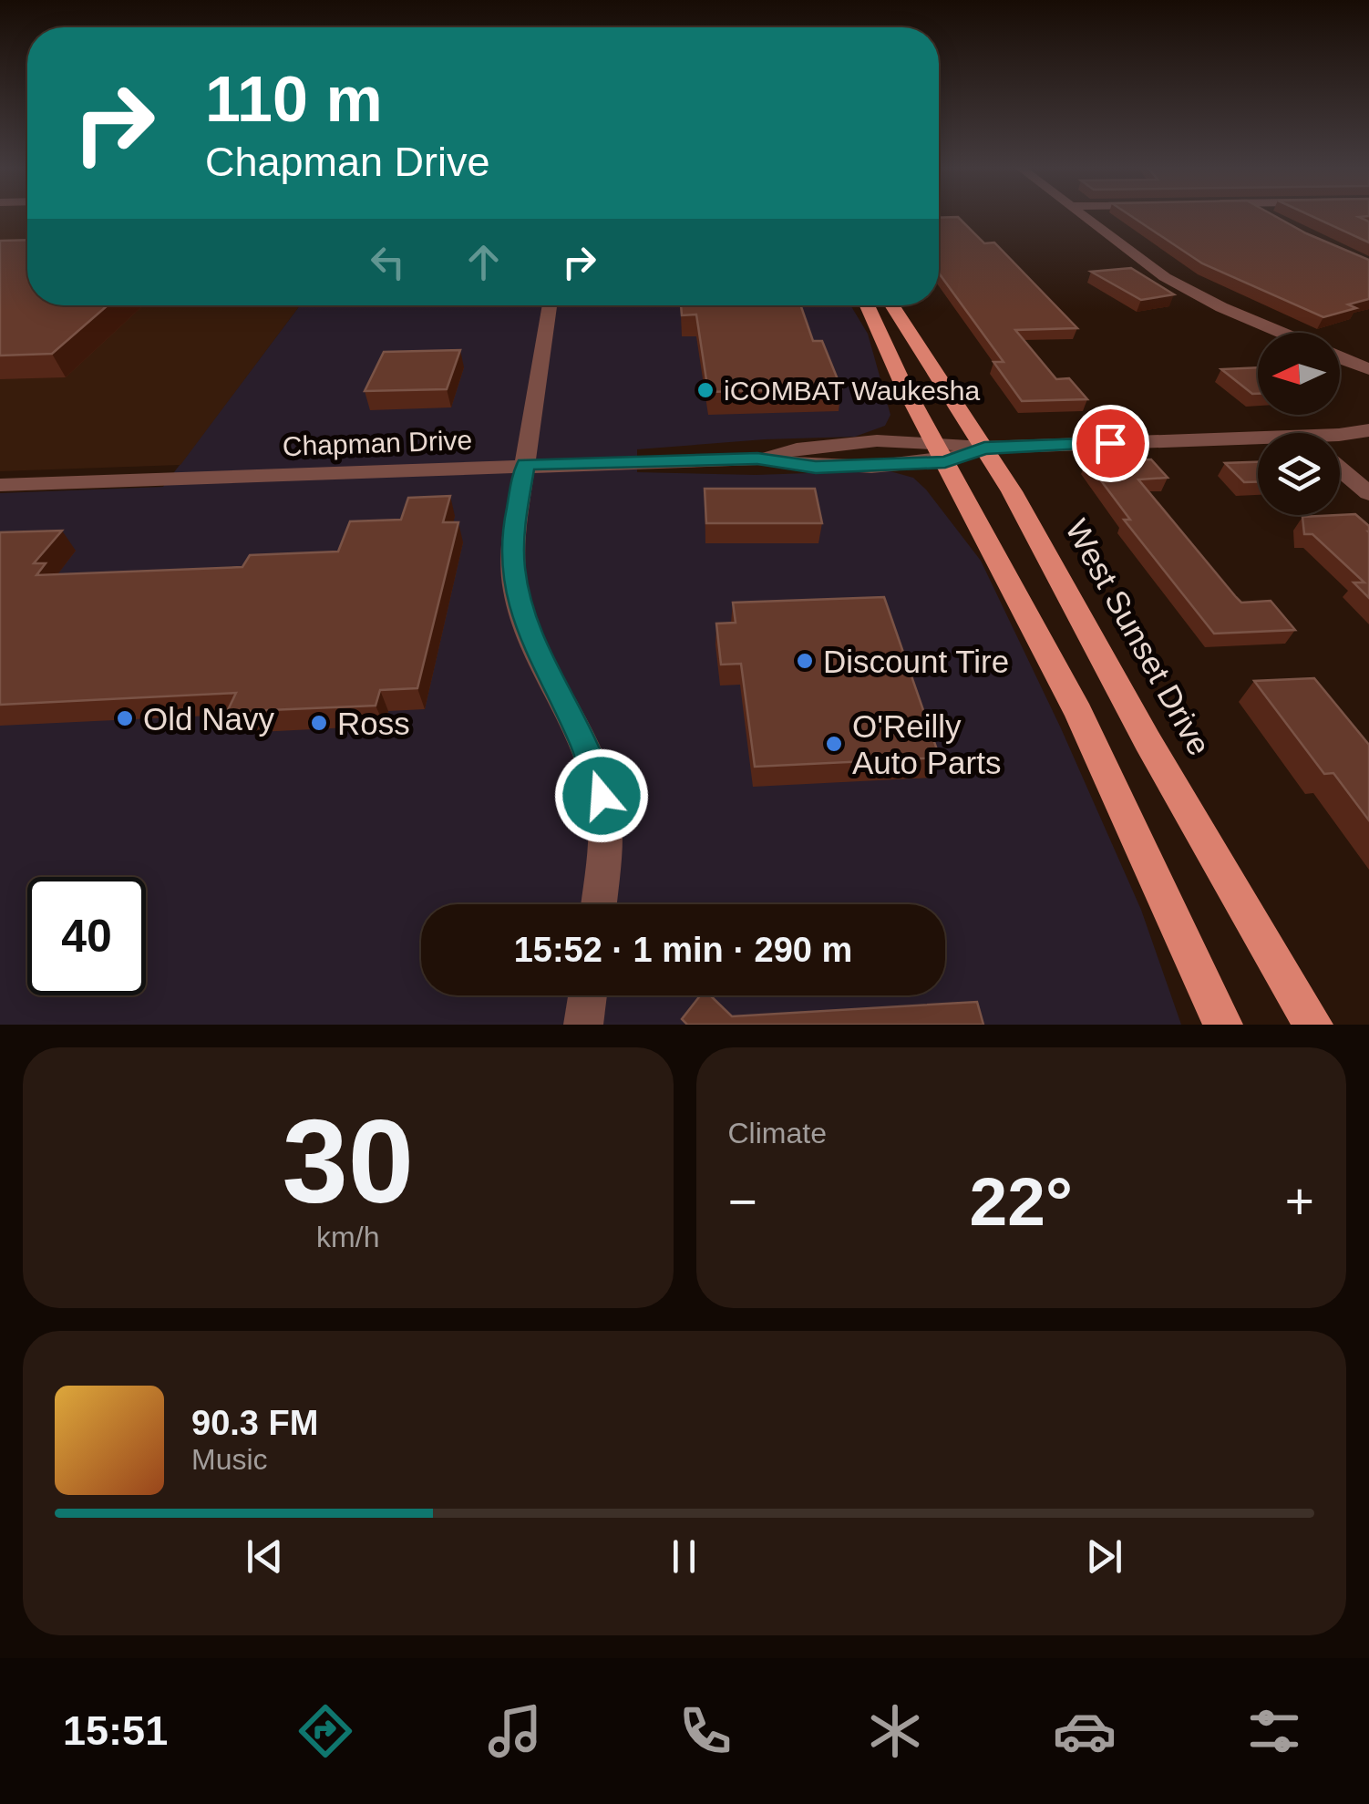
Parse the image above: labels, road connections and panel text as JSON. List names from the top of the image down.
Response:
{
  "streets": {
    "main road": ["West Sunset Drive"],
    "street": ["Chapman Drive"]
  },
  "crossings": [
    ["Chapman Drive", "West Sunset Drive"]
  ],
  "places": [
    "iCOMBAT Waukesha",
    "Discount Tire",
    "Old Navy",
    "Ross",
    "O'Reilly Auto Parts"
  ],
  "north": "left",
  "page": {
    "turn": ["110 m", "Chapman Drive"],
    "limit": "40",
    "trip": "15:52 · 1 min · 290 m",
    "tile": [
      ["30", "km/h"],
      "Climate"
    ],
    "heat": ["−", "22°", "+"],
    "song": ["90.3 FM", "Music"],
    "tabs": "15:51"
  }
}
